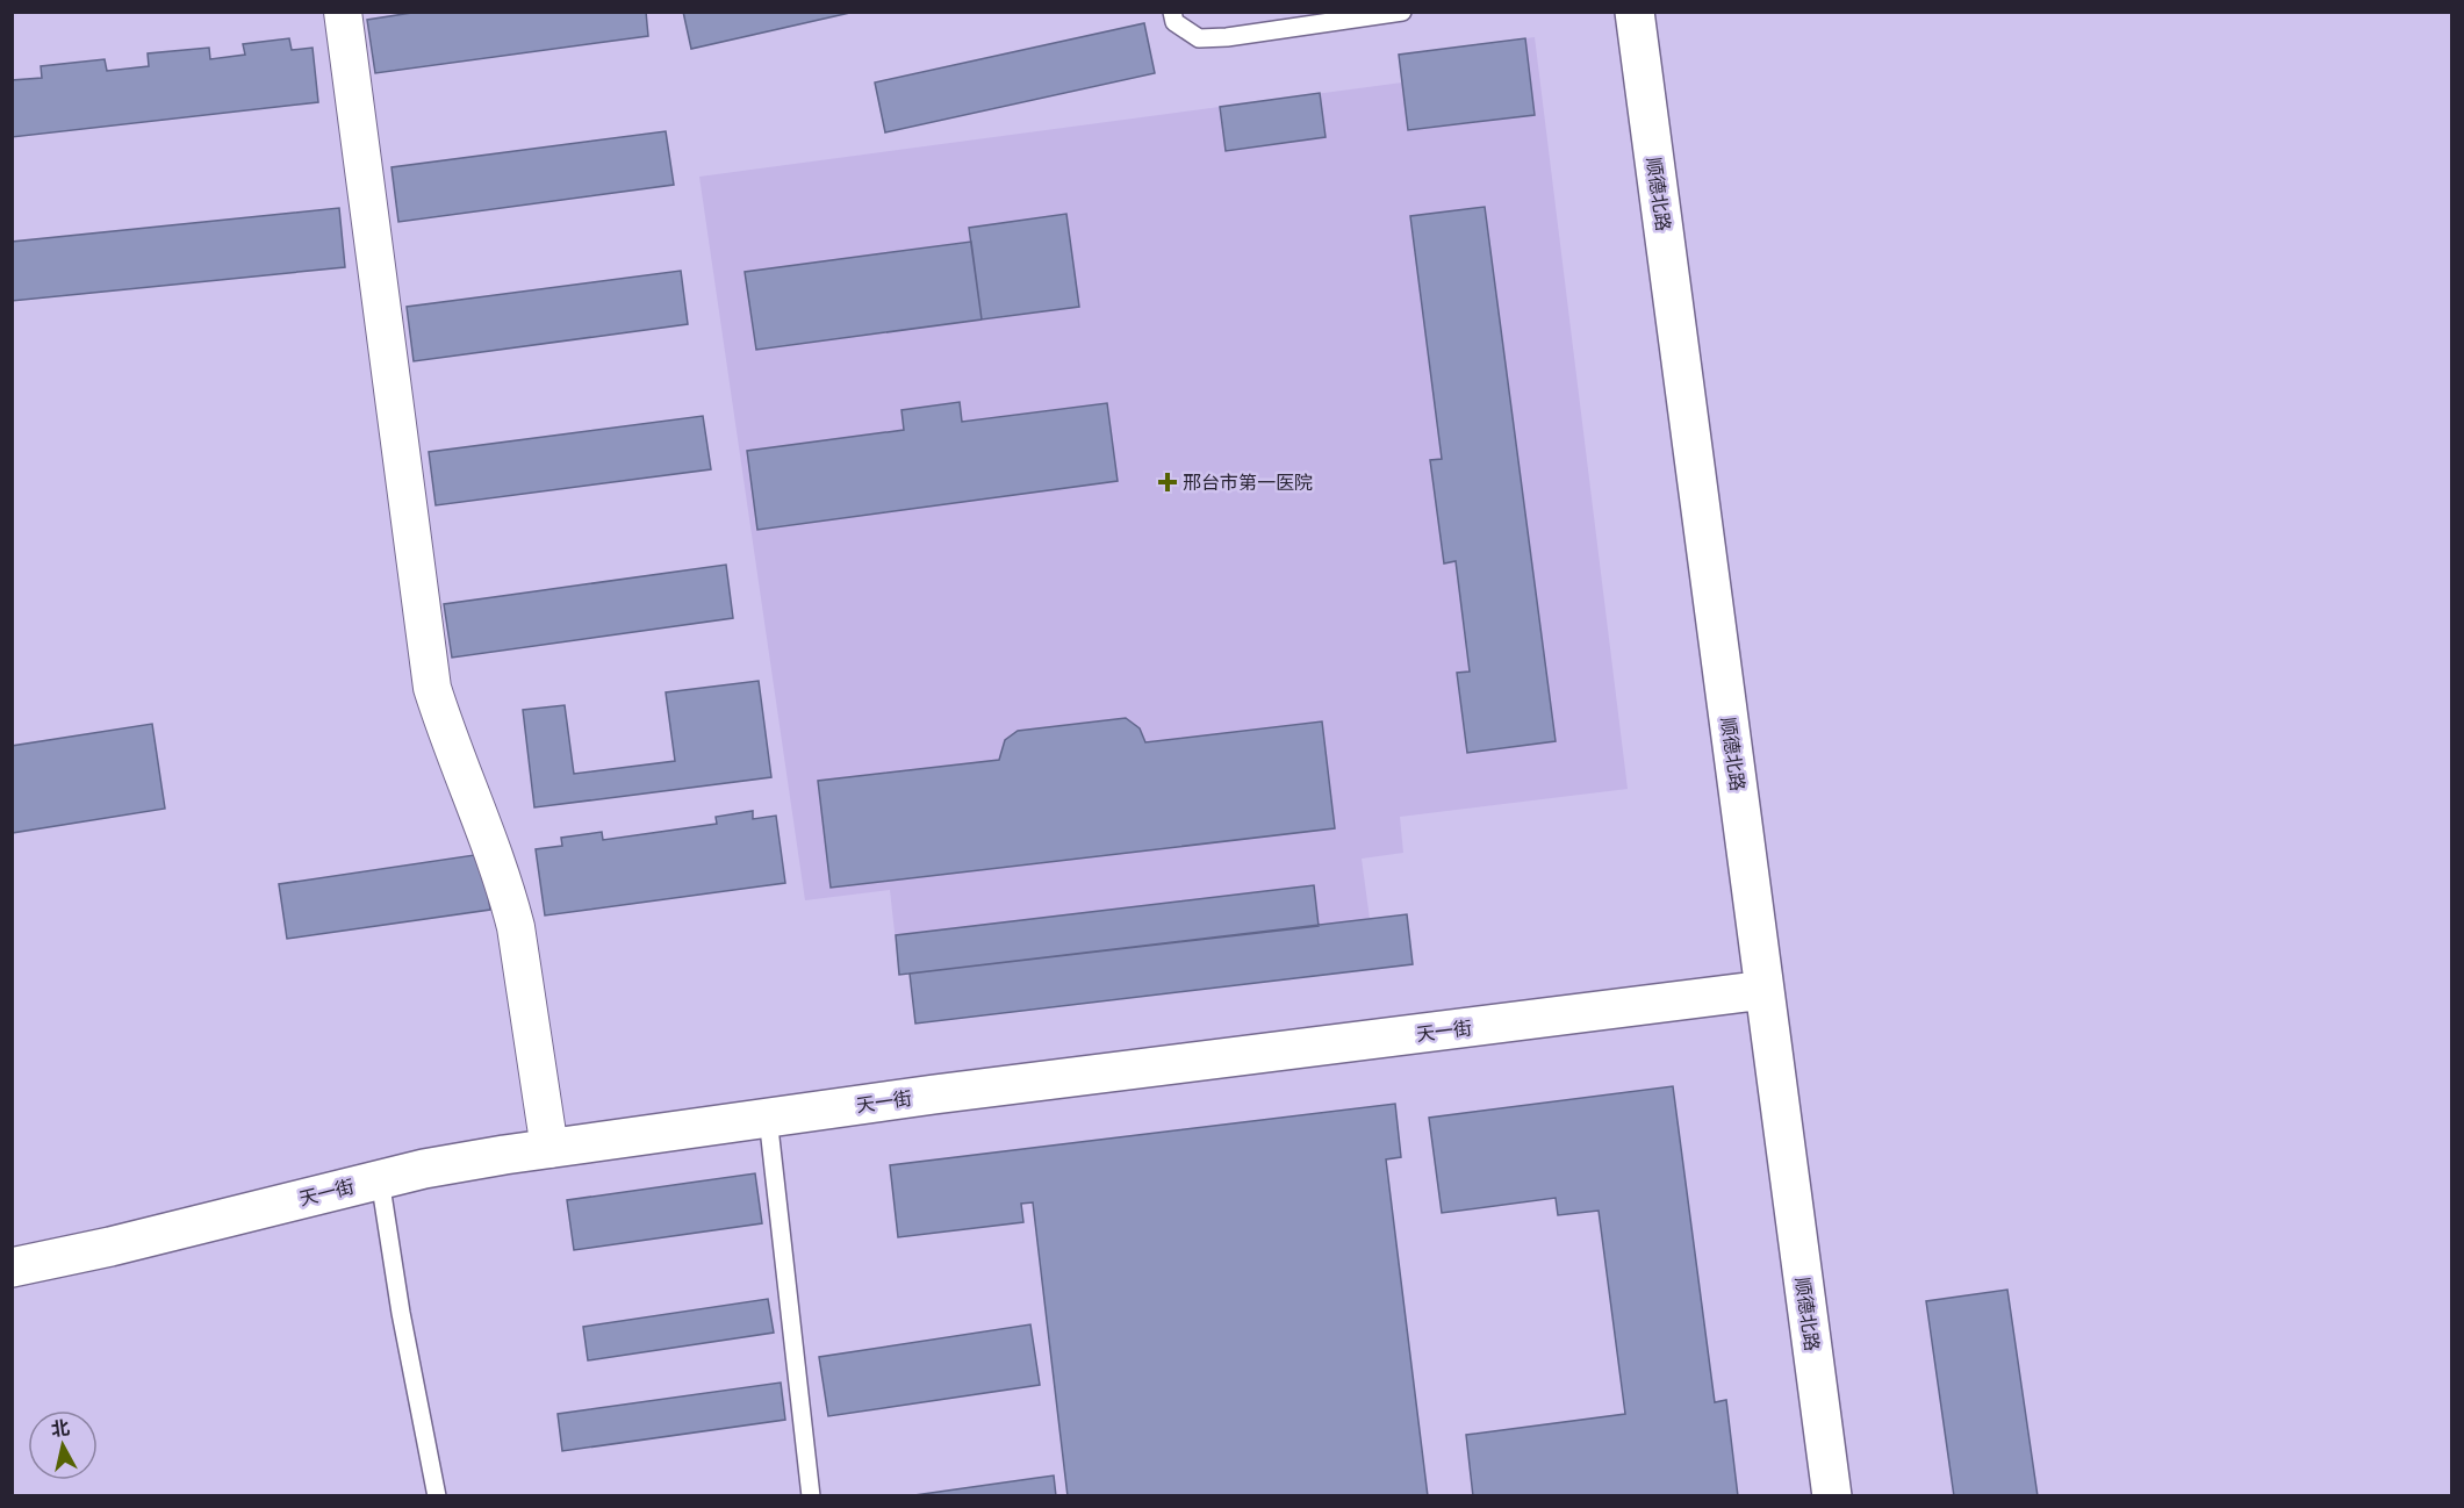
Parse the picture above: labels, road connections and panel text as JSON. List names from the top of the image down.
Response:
{
  "streets": {
    "street": ["顺德北路", "天一街"]
  },
  "crossings": [
    ["顺德北路", "天一街"]
  ],
  "places": {
    "health": ["邢台市第一医院"]
  },
  "north": "top"
}
